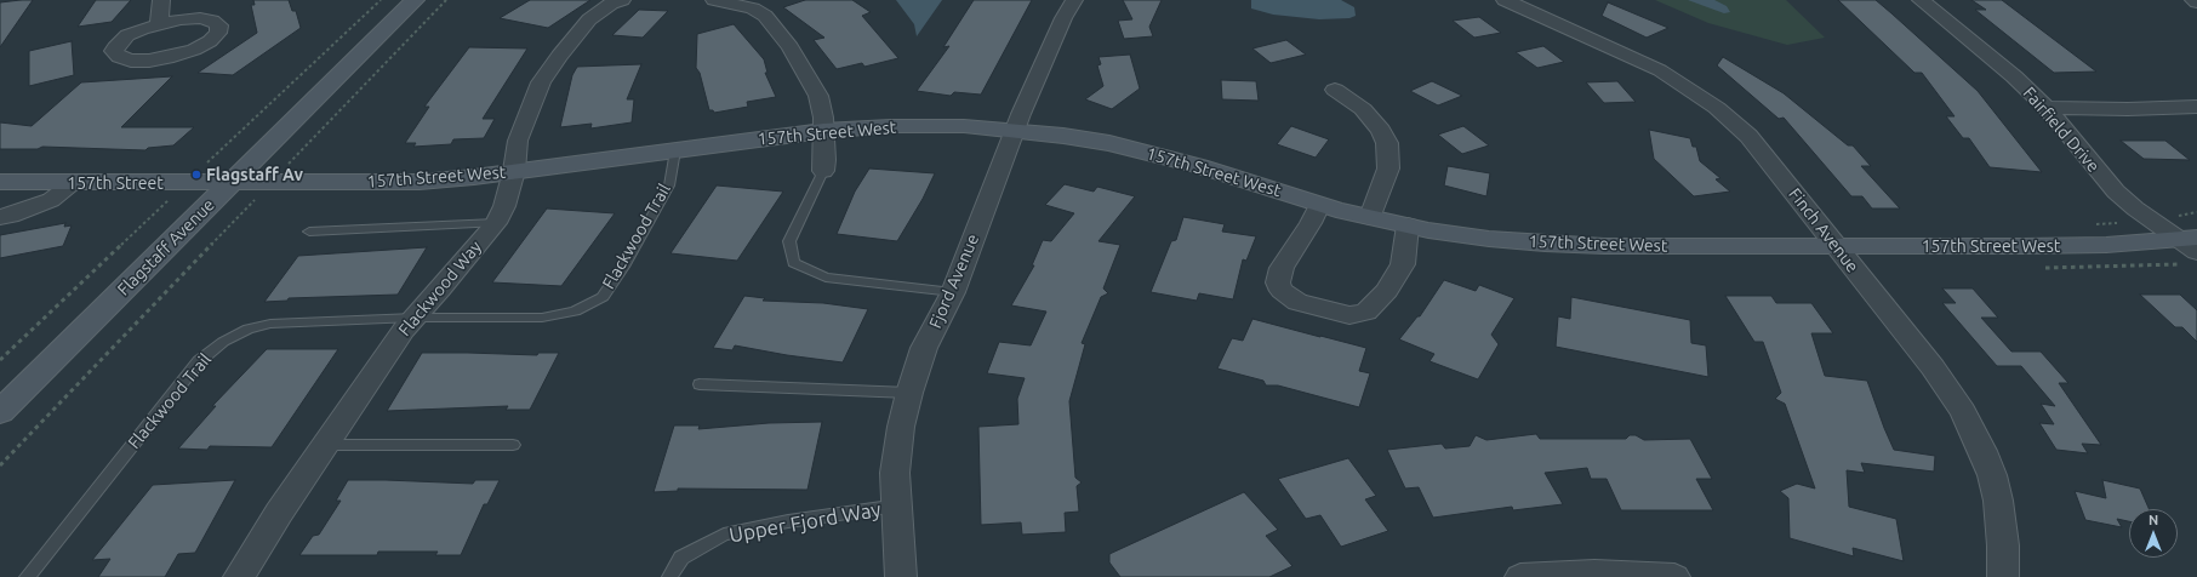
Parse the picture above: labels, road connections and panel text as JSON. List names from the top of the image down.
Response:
{
  "streets": {
    "street": [
      "Fairfield Drive",
      "157th Street West",
      "157th Street",
      "Finch Avenue",
      "Flagstaff Avenue",
      "Fjord Avenue",
      "Flackwood Way"
    ],
    "lane": ["Flackwood Trail", "Upper Fjord Way"]
  },
  "crossings": [
    ["Fairfield Drive", "157th Street West"],
    ["157th Street West", "157th Street"],
    ["157th Street West", "Finch Avenue"],
    ["157th Street West", "Flackwood Trail"],
    ["157th Street West", "Flagstaff Avenue"],
    ["157th Street West", "Fjord Avenue"],
    ["157th Street West", "Flackwood Way"],
    ["157th Street", "Flagstaff Avenue"],
    ["Flackwood Trail", "Flackwood Way"],
    ["Fjord Avenue", "Upper Fjord Way"]
  ],
  "places": ["Flagstaff Av"],
  "north": "top"
}
